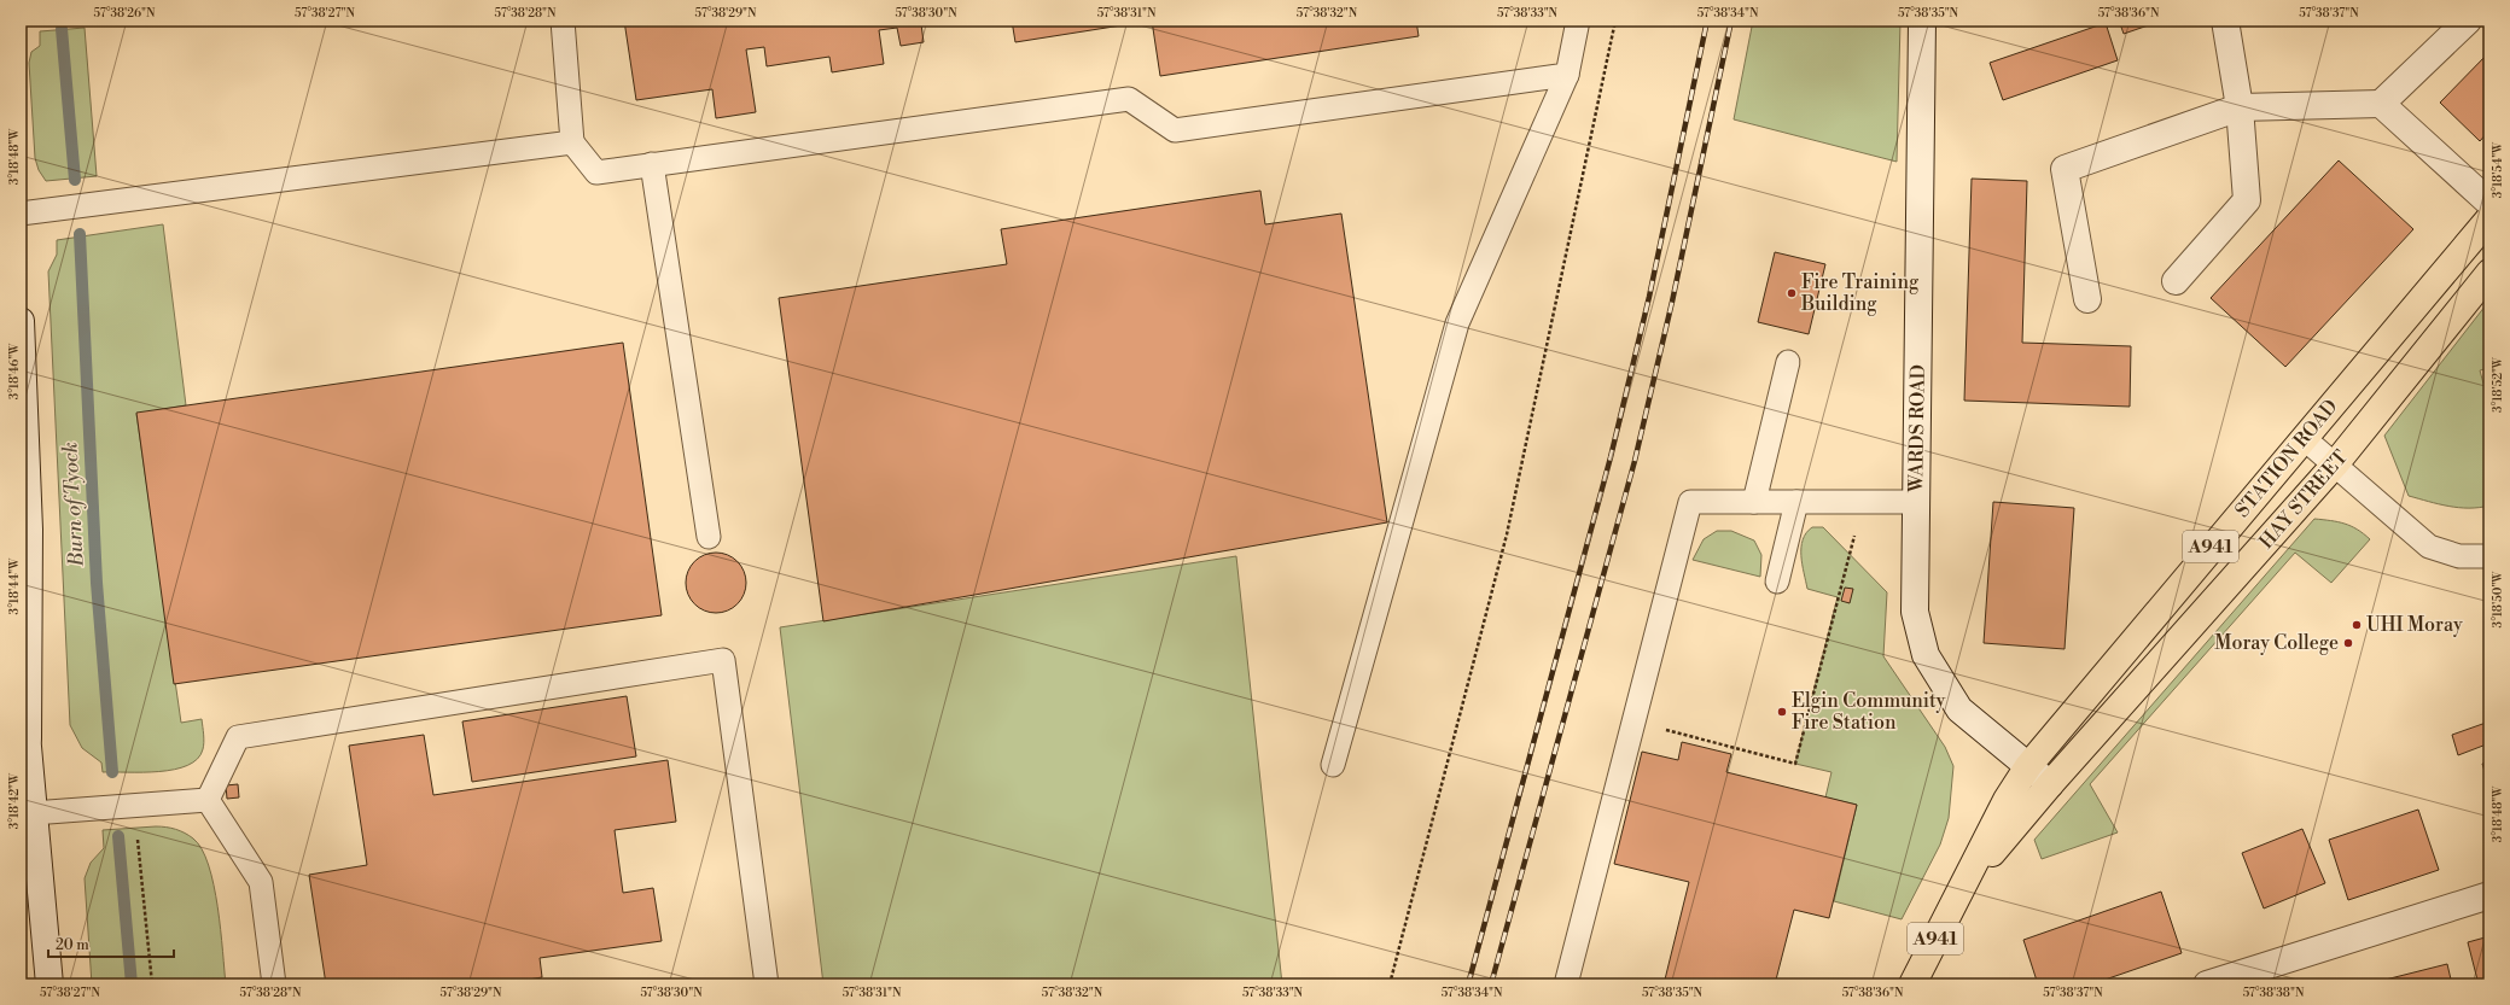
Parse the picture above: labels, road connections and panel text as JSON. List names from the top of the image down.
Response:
{
  "streets": {
    "main road": ["STATION ROAD", "HAY STREET", "A941"],
    "street": ["WARDS ROAD"]
  },
  "crossings": [
    ["WARDS ROAD", "STATION ROAD"],
    ["WARDS ROAD", "HAY STREET"],
    ["STATION ROAD", "HAY STREET"]
  ],
  "water": ["Burn of Tyock"],
  "places": [
    "Fire Training Building",
    "UHI Moray",
    "Moray College",
    "Elgin Community Fire Station"
  ],
  "scale_bar": "20 m",
  "coordinates": [
    "57°38'26\"N",
    "57°38'27\"N",
    "57°38'28\"N",
    "57°38'29\"N",
    "57°38'30\"N",
    "57°38'31\"N",
    "57°38'32\"N",
    "57°38'33\"N",
    "57°38'34\"N",
    "57°38'35\"N",
    "57°38'36\"N",
    "57°38'37\"N",
    "3°18'48\"W",
    "3°18'54\"W",
    "3°18'46\"W",
    "3°18'52\"W",
    "3°18'44\"W",
    "3°18'50\"W",
    "3°18'42\"W",
    "57°38'38\"N"
  ]
}
